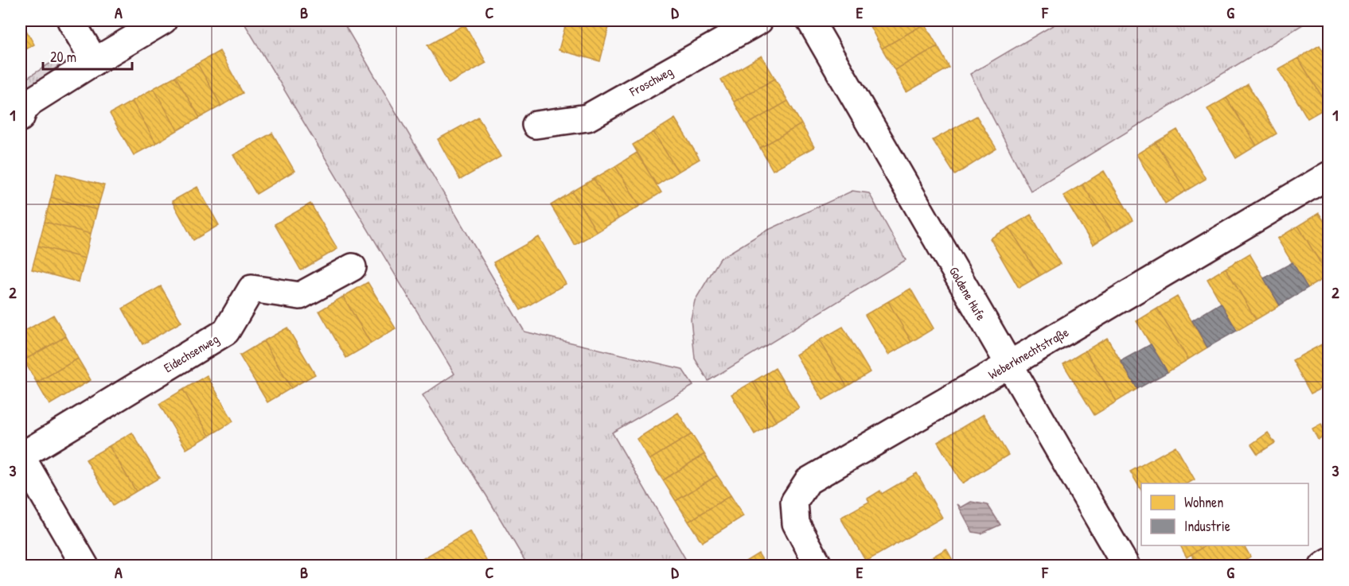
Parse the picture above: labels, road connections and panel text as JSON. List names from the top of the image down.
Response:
{
  "streets": {
    "street": [
      "Froschweg",
      "Goldene Hufe",
      "Eidechsenweg",
      "Weberknechtstraße"
    ]
  },
  "crossings": [
    ["Goldene Hufe", "Weberknechtstraße"]
  ],
  "legend": ["Wohnen", "Industrie"],
  "scale_bar": "20 m",
  "grid": {
    "columns": [
      "A",
      "B",
      "C",
      "D",
      "E",
      "F",
      "G"
    ],
    "rows": ["1", "2", "3"]
  }
}
